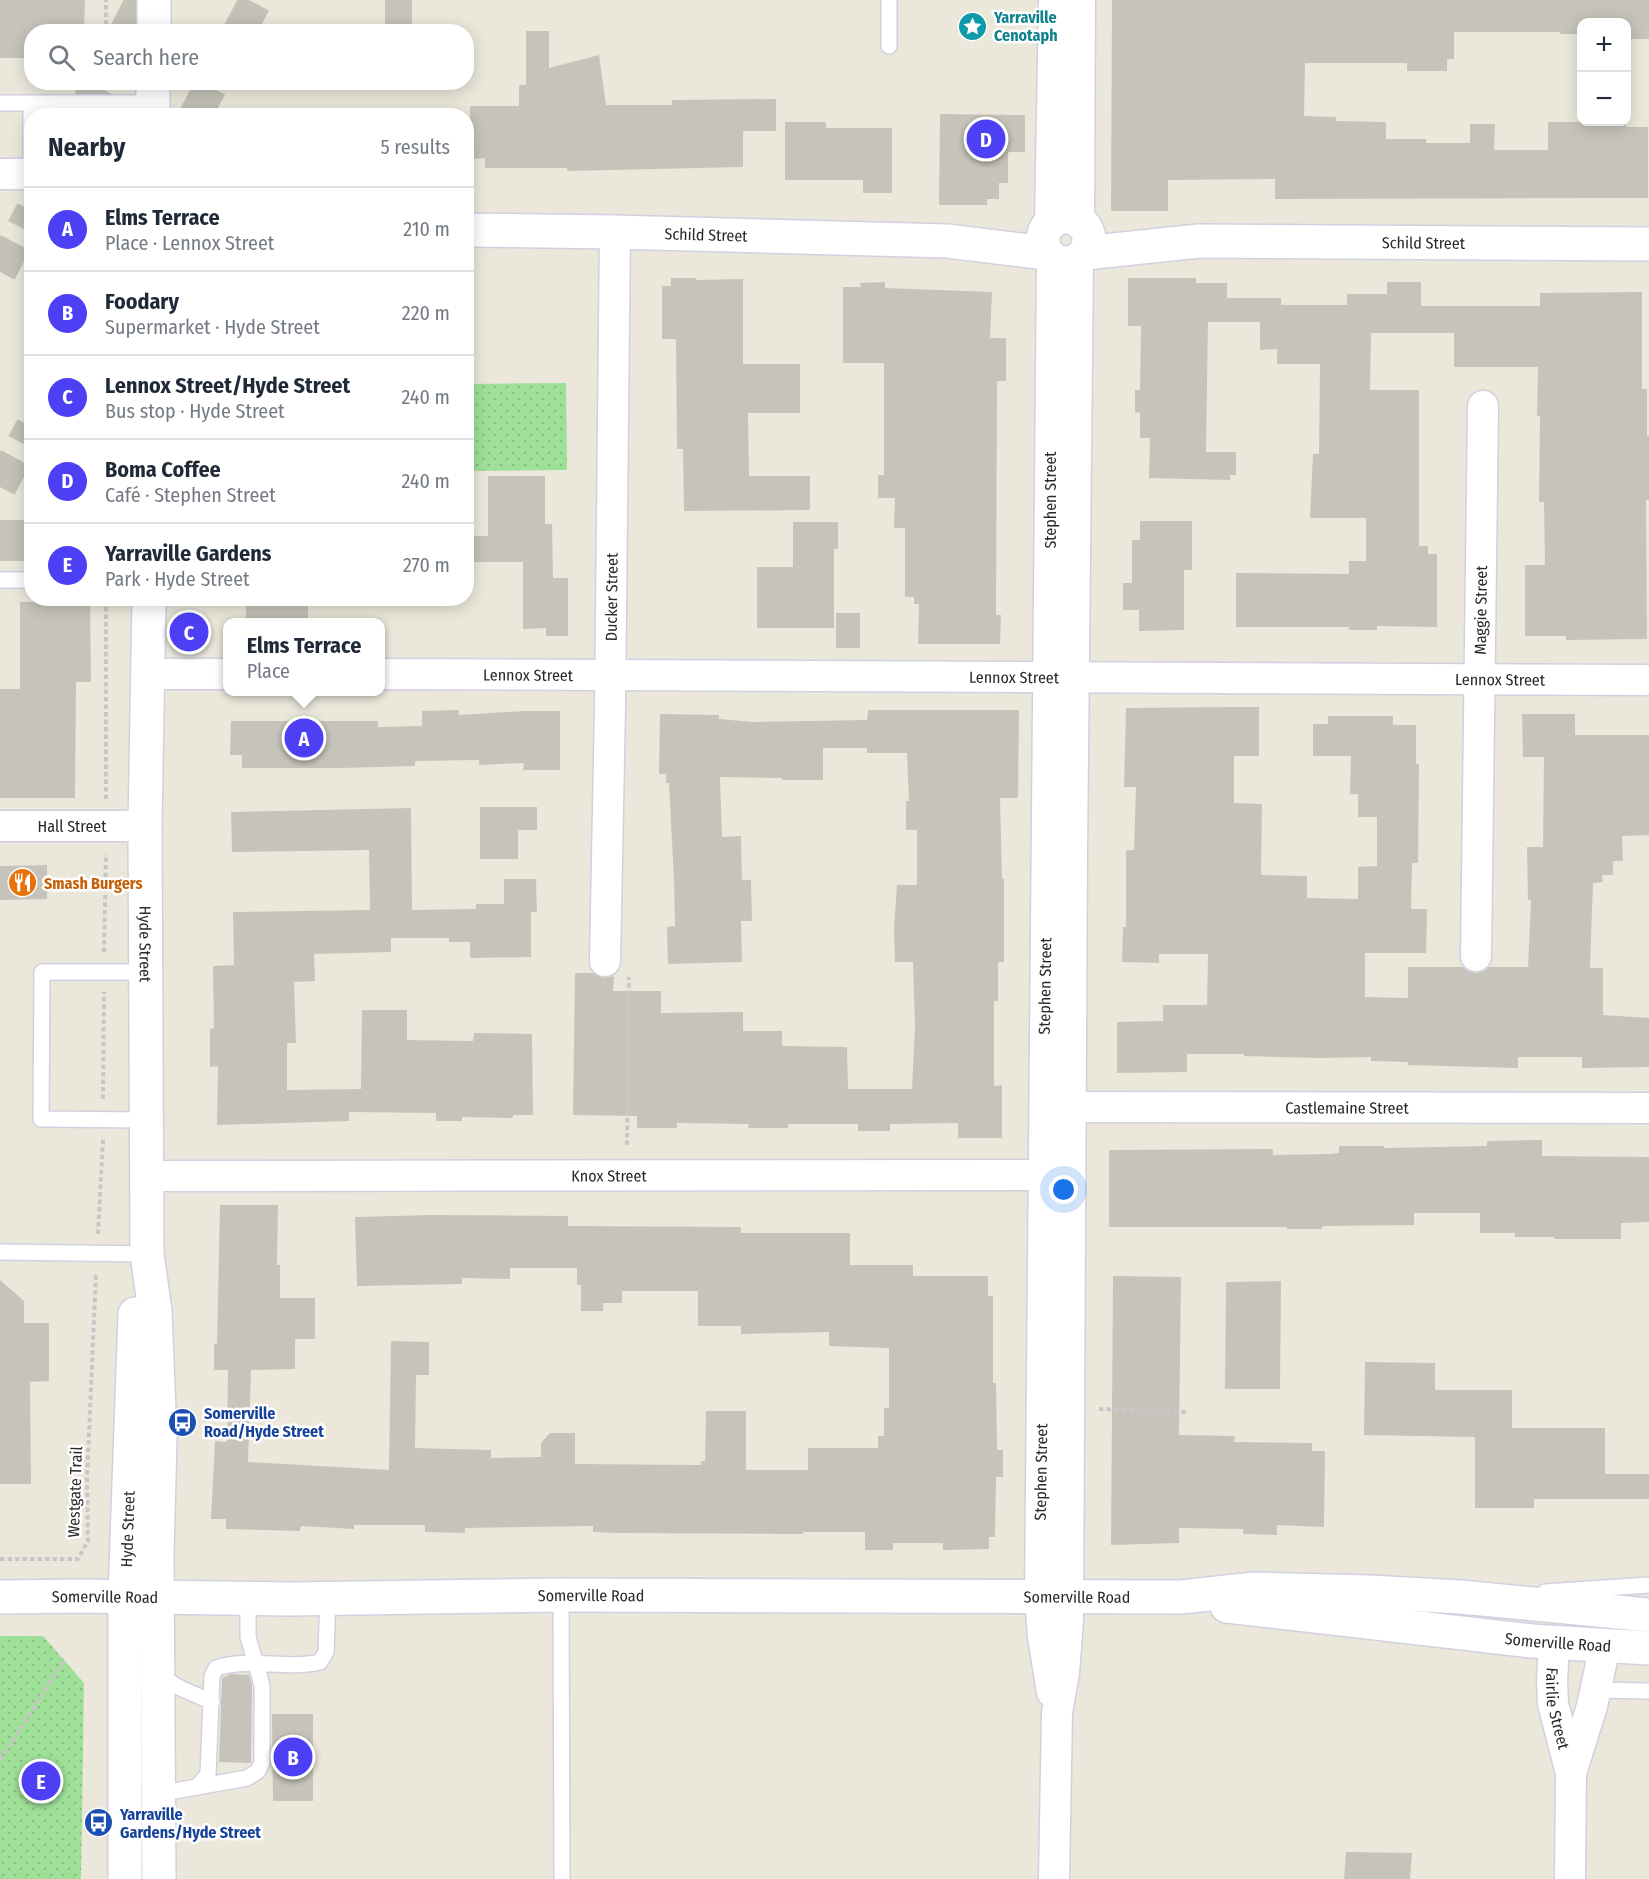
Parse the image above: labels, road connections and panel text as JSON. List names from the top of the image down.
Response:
{
  "streets": {
    "street": [
      "Schild Street",
      "Stephen Street",
      "Ducker Street",
      "Maggie Street",
      "Lennox Street",
      "Hall Street",
      "Hyde Street",
      "Castlemaine Street",
      "Knox Street",
      "Somerville Road",
      "Fairlie Street"
    ],
    "path": ["Westgate Trail"]
  },
  "crossings": [
    ["Schild Street", "Stephen Street"],
    ["Schild Street", "Ducker Street"],
    ["Stephen Street", "Lennox Street"],
    ["Stephen Street", "Castlemaine Street"],
    ["Stephen Street", "Knox Street"],
    ["Stephen Street", "Somerville Road"],
    ["Ducker Street", "Lennox Street"],
    ["Maggie Street", "Lennox Street"],
    ["Hall Street", "Hyde Street"],
    ["Hyde Street", "Knox Street"],
    ["Hyde Street", "Somerville Road"],
    ["Somerville Road", "Fairlie Street"]
  ],
  "places": {
    "place": ["Yarraville Cenotaph"],
    "restaurant": ["Smash Burgers"],
    "bus stop": ["Somerville Road/Hyde Street", "Yarraville Gardens/Hyde Street"]
  },
  "page": {
    "map_buttons": ["+", "−"],
    "search": "Search here",
    "heading": ["Nearby", "5 results"],
    "pins": [
      "D",
      "C",
      "A",
      "B",
      "E"
    ],
    "list": [
      {
        "mark": "A",
        "name": "Elms Terrace",
        "note": "Place · Lennox Street",
        "value": "210 m"
      },
      {
        "mark": "B",
        "name": "Foodary",
        "note": "Supermarket · Hyde Street",
        "value": "220 m"
      },
      {
        "mark": "C",
        "name": "Lennox Street/Hyde Street",
        "note": "Bus stop · Hyde Street",
        "value": "240 m"
      },
      {
        "mark": "D",
        "name": "Boma Coffee",
        "note": "Café · Stephen Street",
        "value": "240 m"
      },
      {
        "mark": "E",
        "name": "Yarraville Gardens",
        "note": "Park · Hyde Street",
        "value": "270 m"
      }
    ],
    "popup": ["Elms Terrace", "Place"]
  }
}
